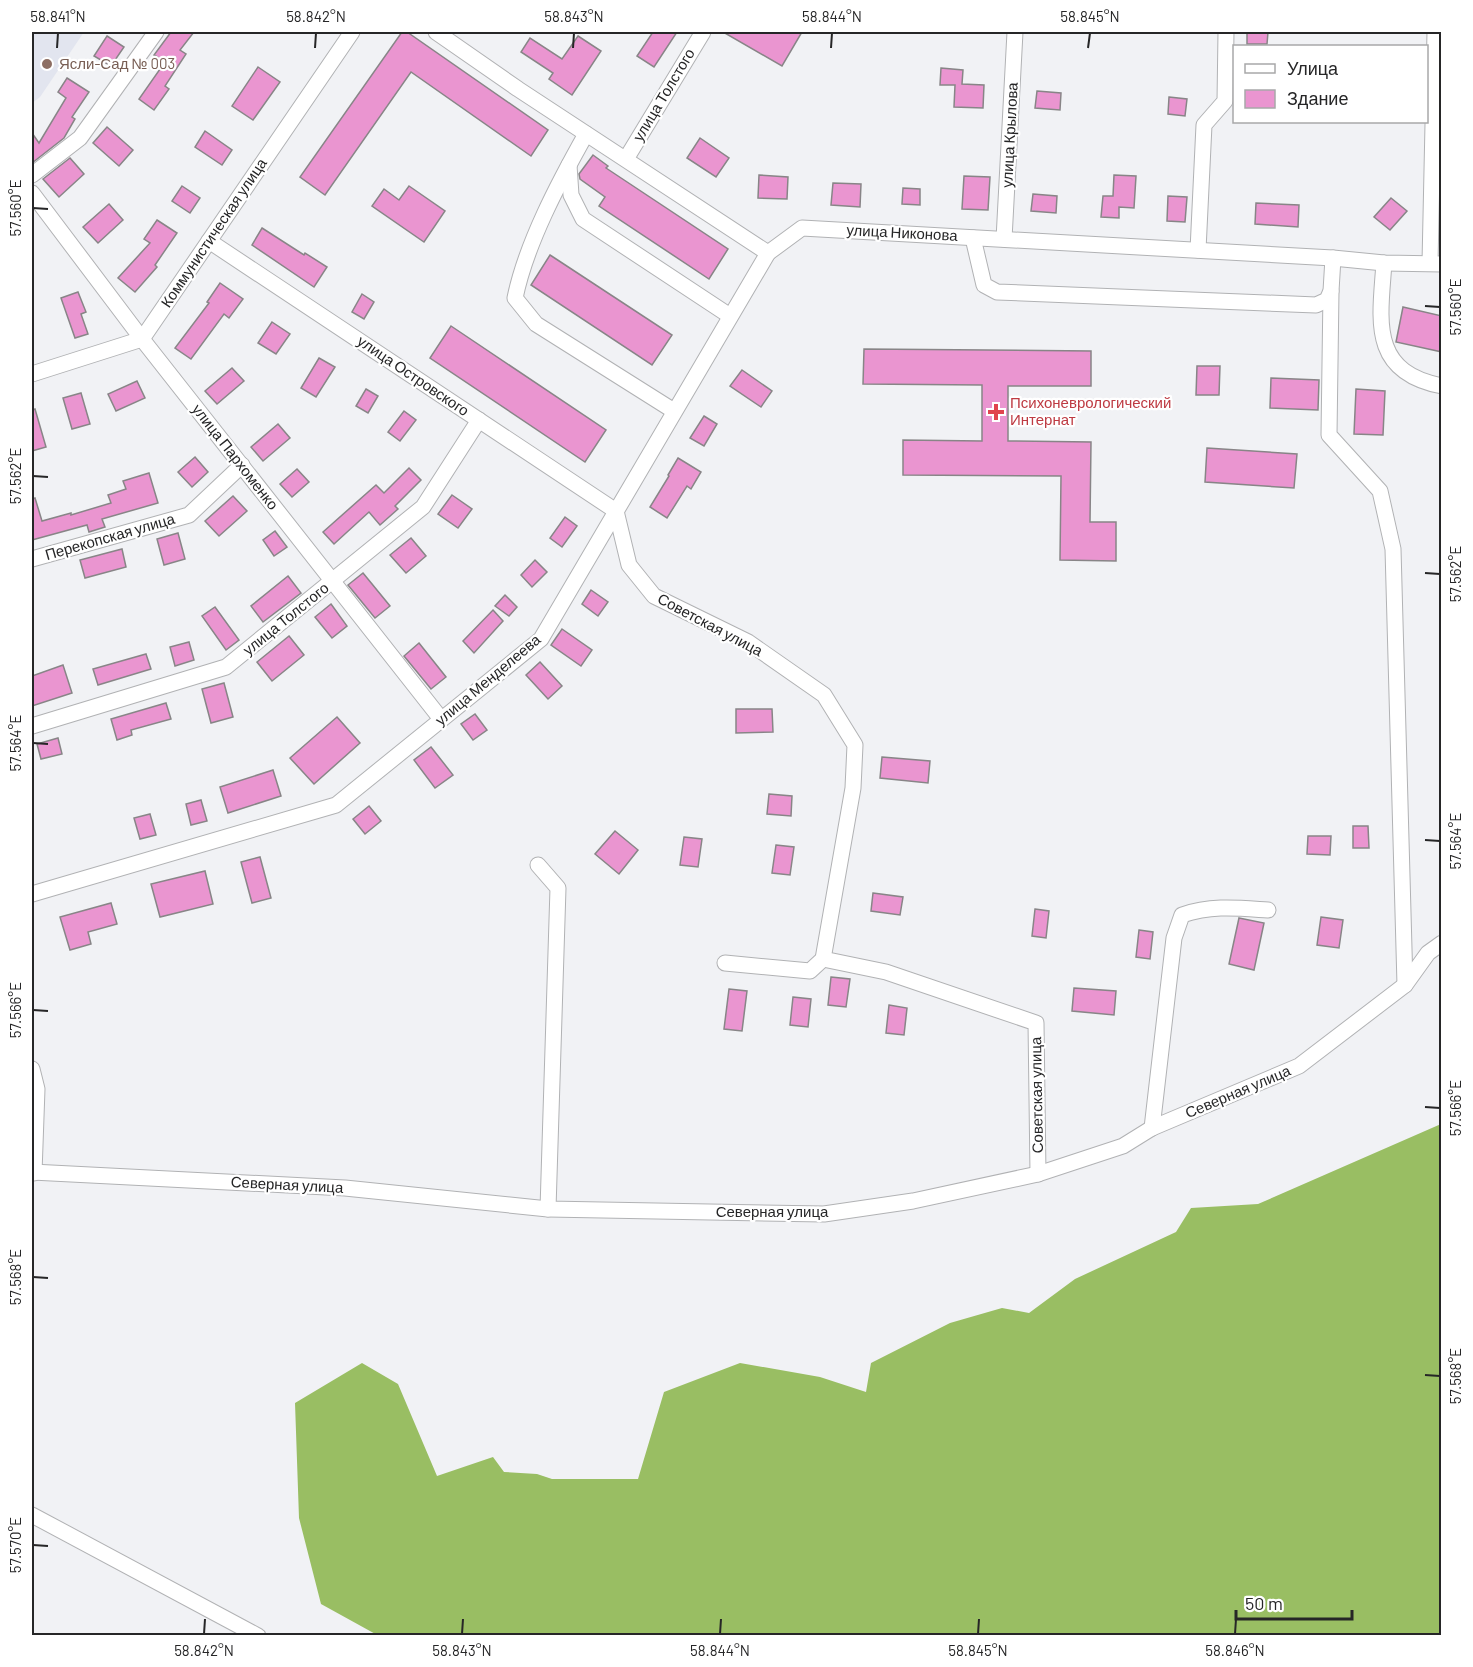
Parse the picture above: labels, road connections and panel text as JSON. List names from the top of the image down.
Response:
{
  "streets": {
    "street": [
      "улица Толстого",
      "улица Крылова",
      "Коммунистическая улица",
      "улица Никонова",
      "улица Островского",
      "улица Пархоменко",
      "Перекопская улица",
      "Советская улица",
      "улица Менделеева",
      "Северная улица"
    ]
  },
  "crossings": [
    ["улица Толстого", "улица Островского"],
    ["улица Толстого", "улица Пархоменко"],
    ["улица Крылова", "улица Никонова"],
    ["Коммунистическая улица", "улица Островского"],
    ["Коммунистическая улица", "улица Пархоменко"],
    ["улица Никонова", "улица Менделеева"],
    ["улица Островского", "Советская улица"],
    ["улица Островского", "улица Менделеева"],
    ["улица Пархоменко", "Перекопская улица"],
    ["улица Пархоменко", "улица Менделеева"],
    ["Советская улица", "улица Менделеева"],
    ["Советская улица", "Северная улица"]
  ],
  "places": {
    "other": ["Ясли-Сад № 003"],
    "health": ["Психоневрологический Интернат"]
  },
  "legend": ["Улица", "Здание"],
  "scale_bar": "50 m",
  "coordinates": [
    "58.841°N",
    "58.842°N",
    "58.843°N",
    "58.844°N",
    "58.845°N",
    "57.560°E",
    "57.562°E",
    "57.564°E",
    "57.566°E",
    "57.568°E",
    "57.570°E",
    "58.846°N"
  ]
}
